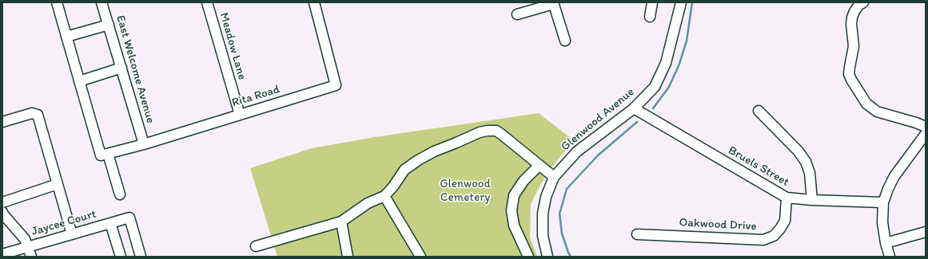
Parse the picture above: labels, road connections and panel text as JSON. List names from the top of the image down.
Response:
{
  "streets": {
    "street": [
      "Meadow Lane",
      "East Welcome Avenue",
      "Rita Road",
      "Glenwood Avenue",
      "Bruels Street",
      "Jaycee Court",
      "Oakwood Drive"
    ]
  },
  "crossings": [
    ["Meadow Lane", "Rita Road"],
    ["East Welcome Avenue", "Rita Road"],
    ["Glenwood Avenue", "Bruels Street"],
    ["Bruels Street", "Oakwood Drive"]
  ],
  "parks": ["Glenwood Cemetery"]
}
